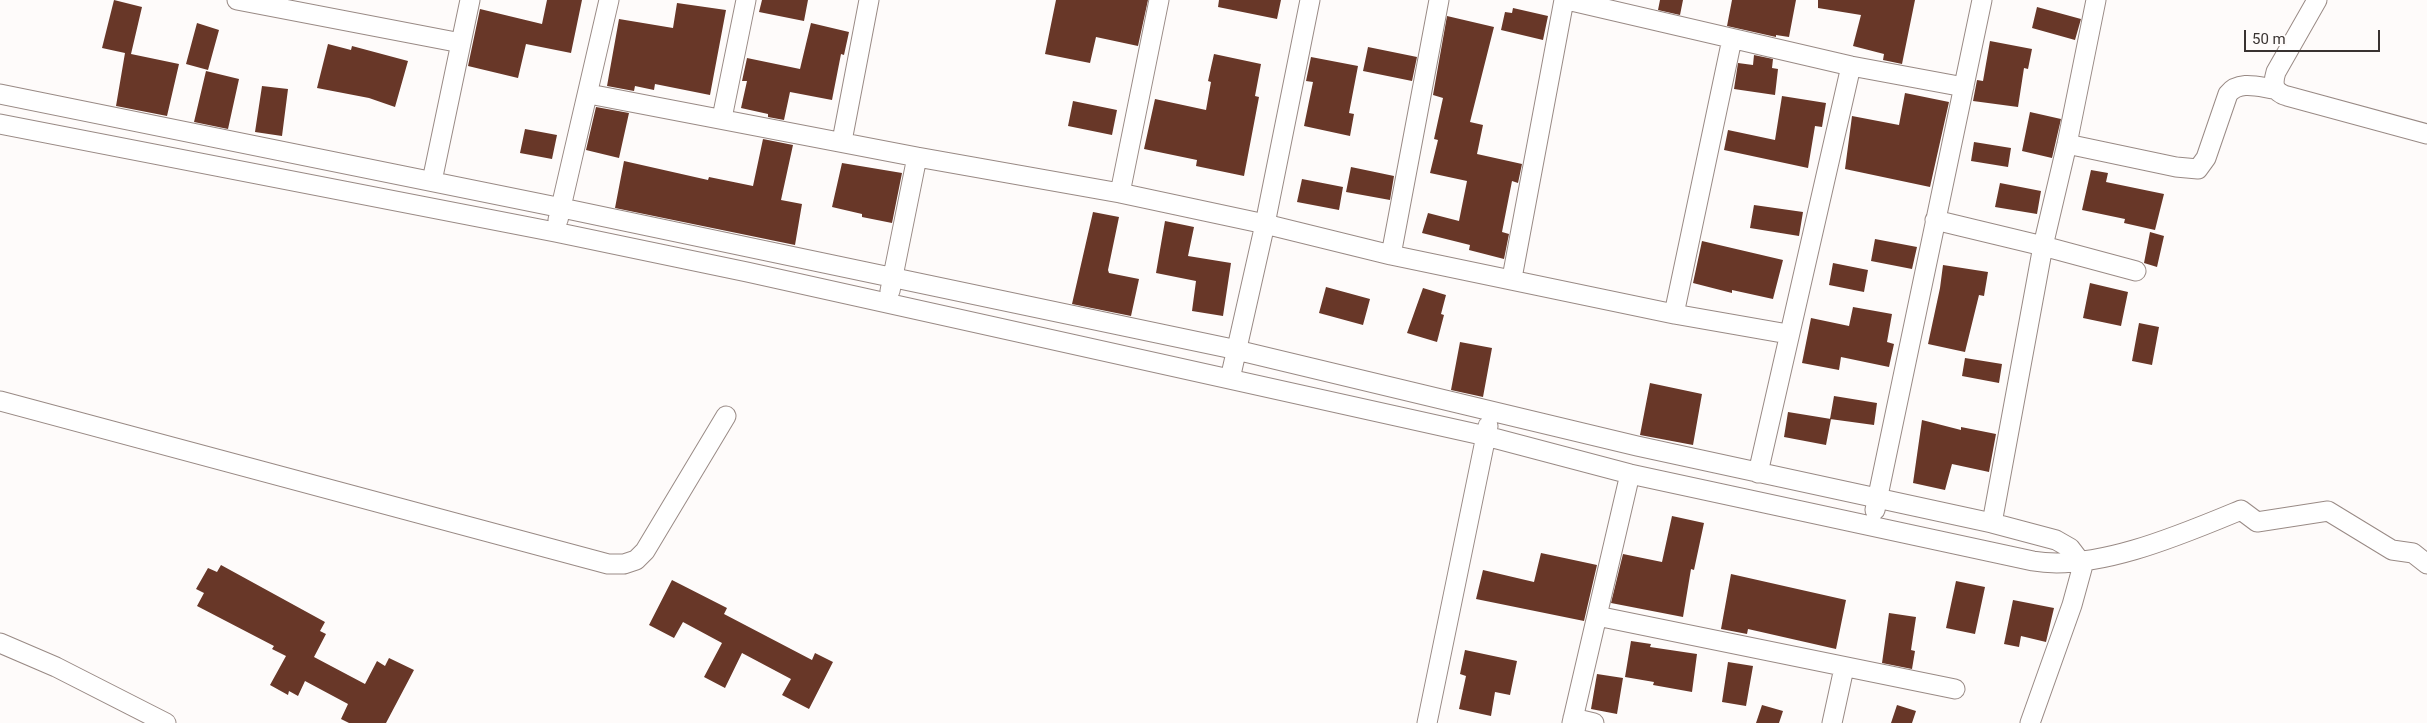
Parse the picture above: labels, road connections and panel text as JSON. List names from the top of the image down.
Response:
{
  "scale_bar": "50 m"
}
